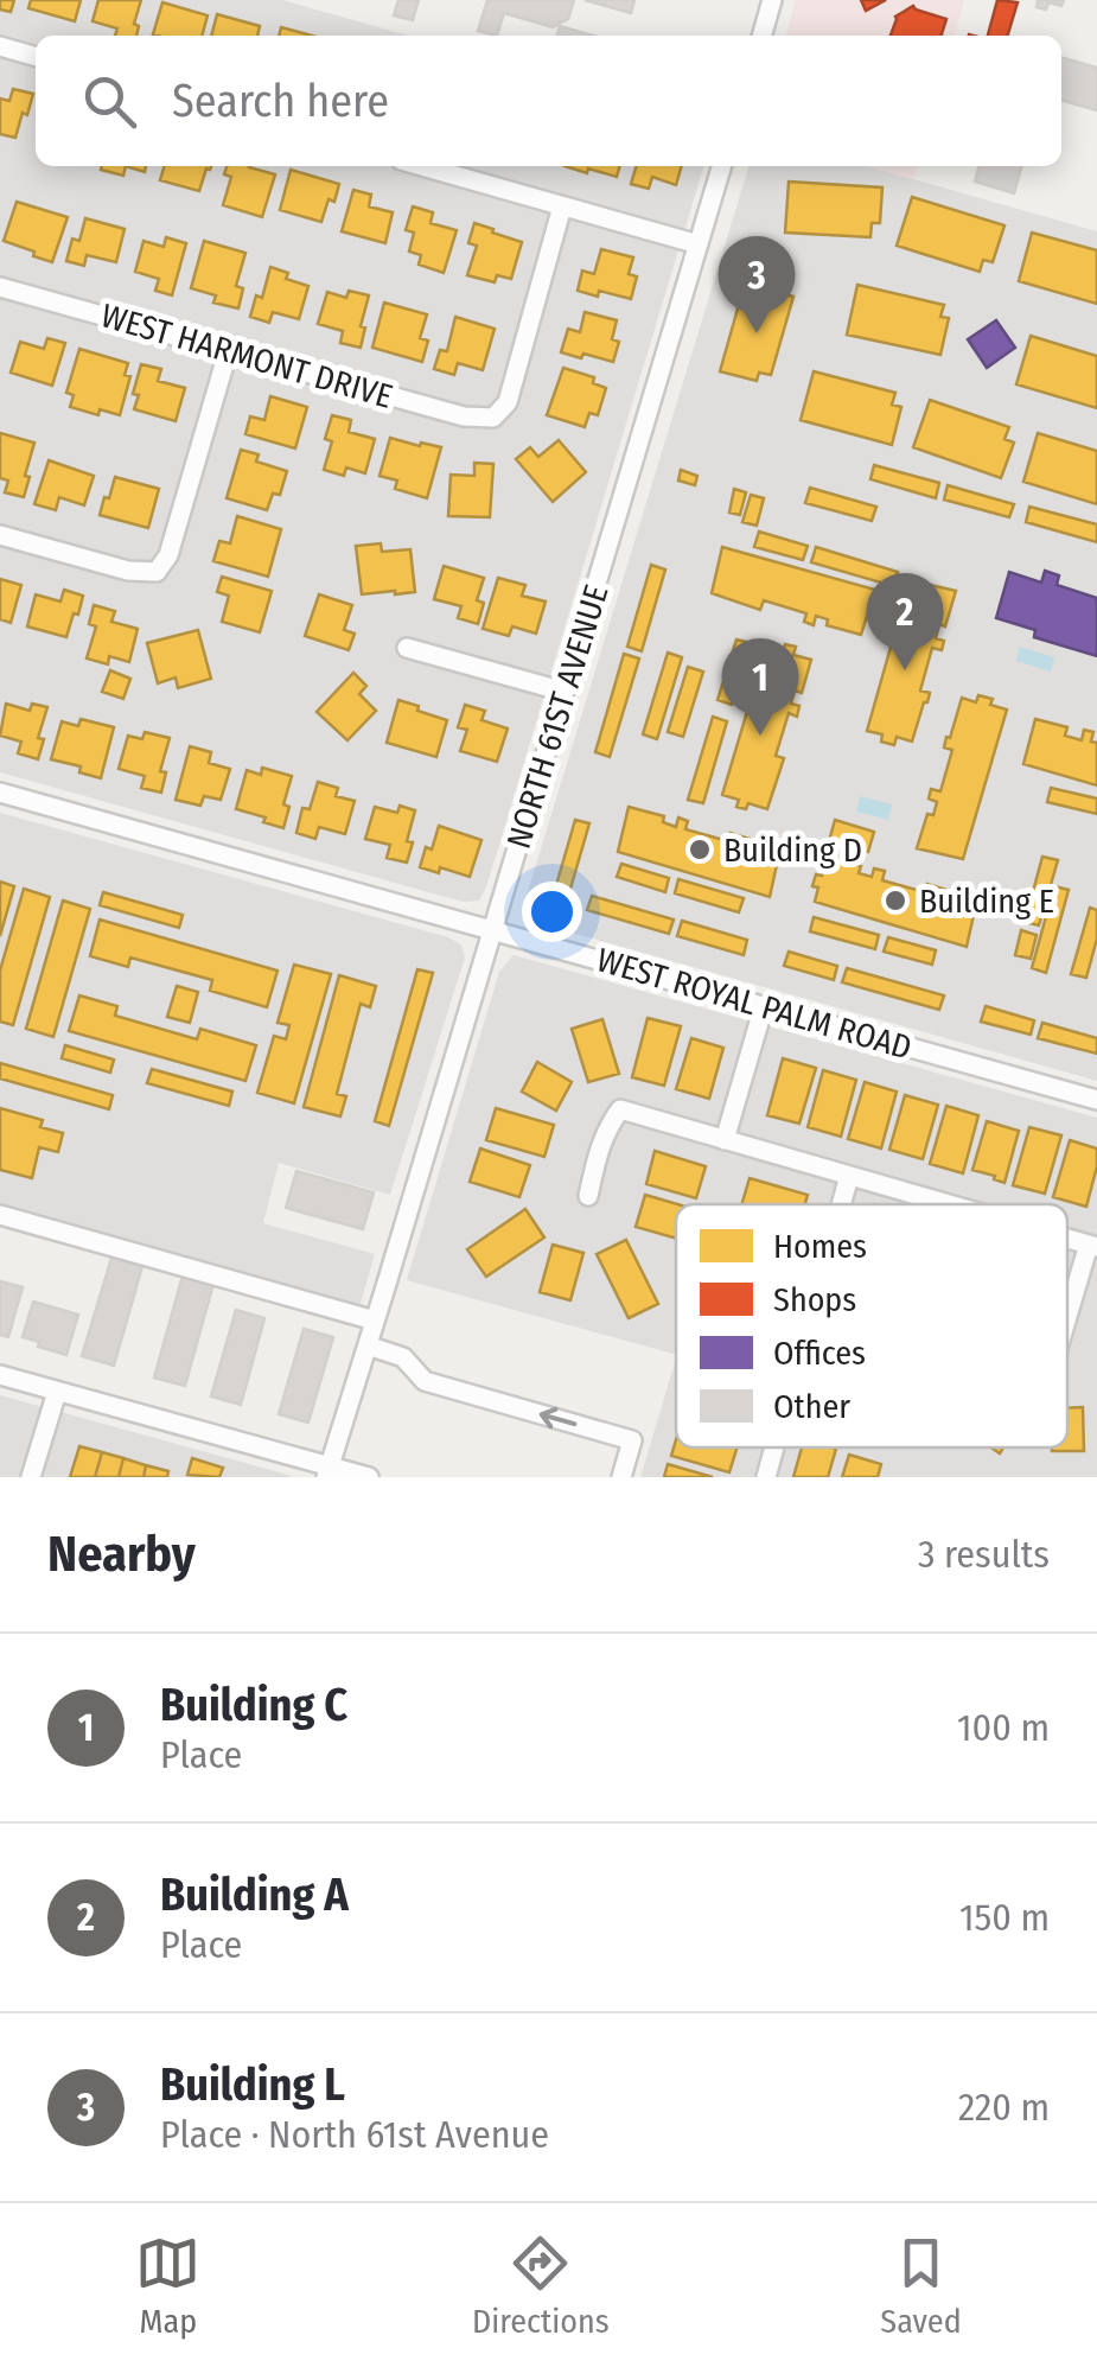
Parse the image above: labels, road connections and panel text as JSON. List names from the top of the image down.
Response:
{
  "streets": {
    "street": ["WEST HARMONT DRIVE", "NORTH 61ST AVENUE", "WEST ROYAL PALM ROAD"]
  },
  "crossings": [
    ["NORTH 61ST AVENUE", "WEST ROYAL PALM ROAD"]
  ],
  "places": ["Building D", "Building E"],
  "legend": [
    "Homes",
    "Shops",
    "Offices",
    "Other"
  ],
  "page": {
    "search": "Search here",
    "pins": ["3", "2", "1"],
    "heading": ["Nearby", "3 results"],
    "list": [
      {
        "mark": "1",
        "name": "Building C",
        "note": "Place",
        "value": "100 m"
      },
      {
        "mark": "2",
        "name": "Building A",
        "note": "Place",
        "value": "150 m"
      },
      {
        "mark": "3",
        "name": "Building L",
        "note": "Place · North 61st Avenue",
        "value": "220 m"
      }
    ],
    "nav": ["Map", "Directions", "Saved"]
  }
}
